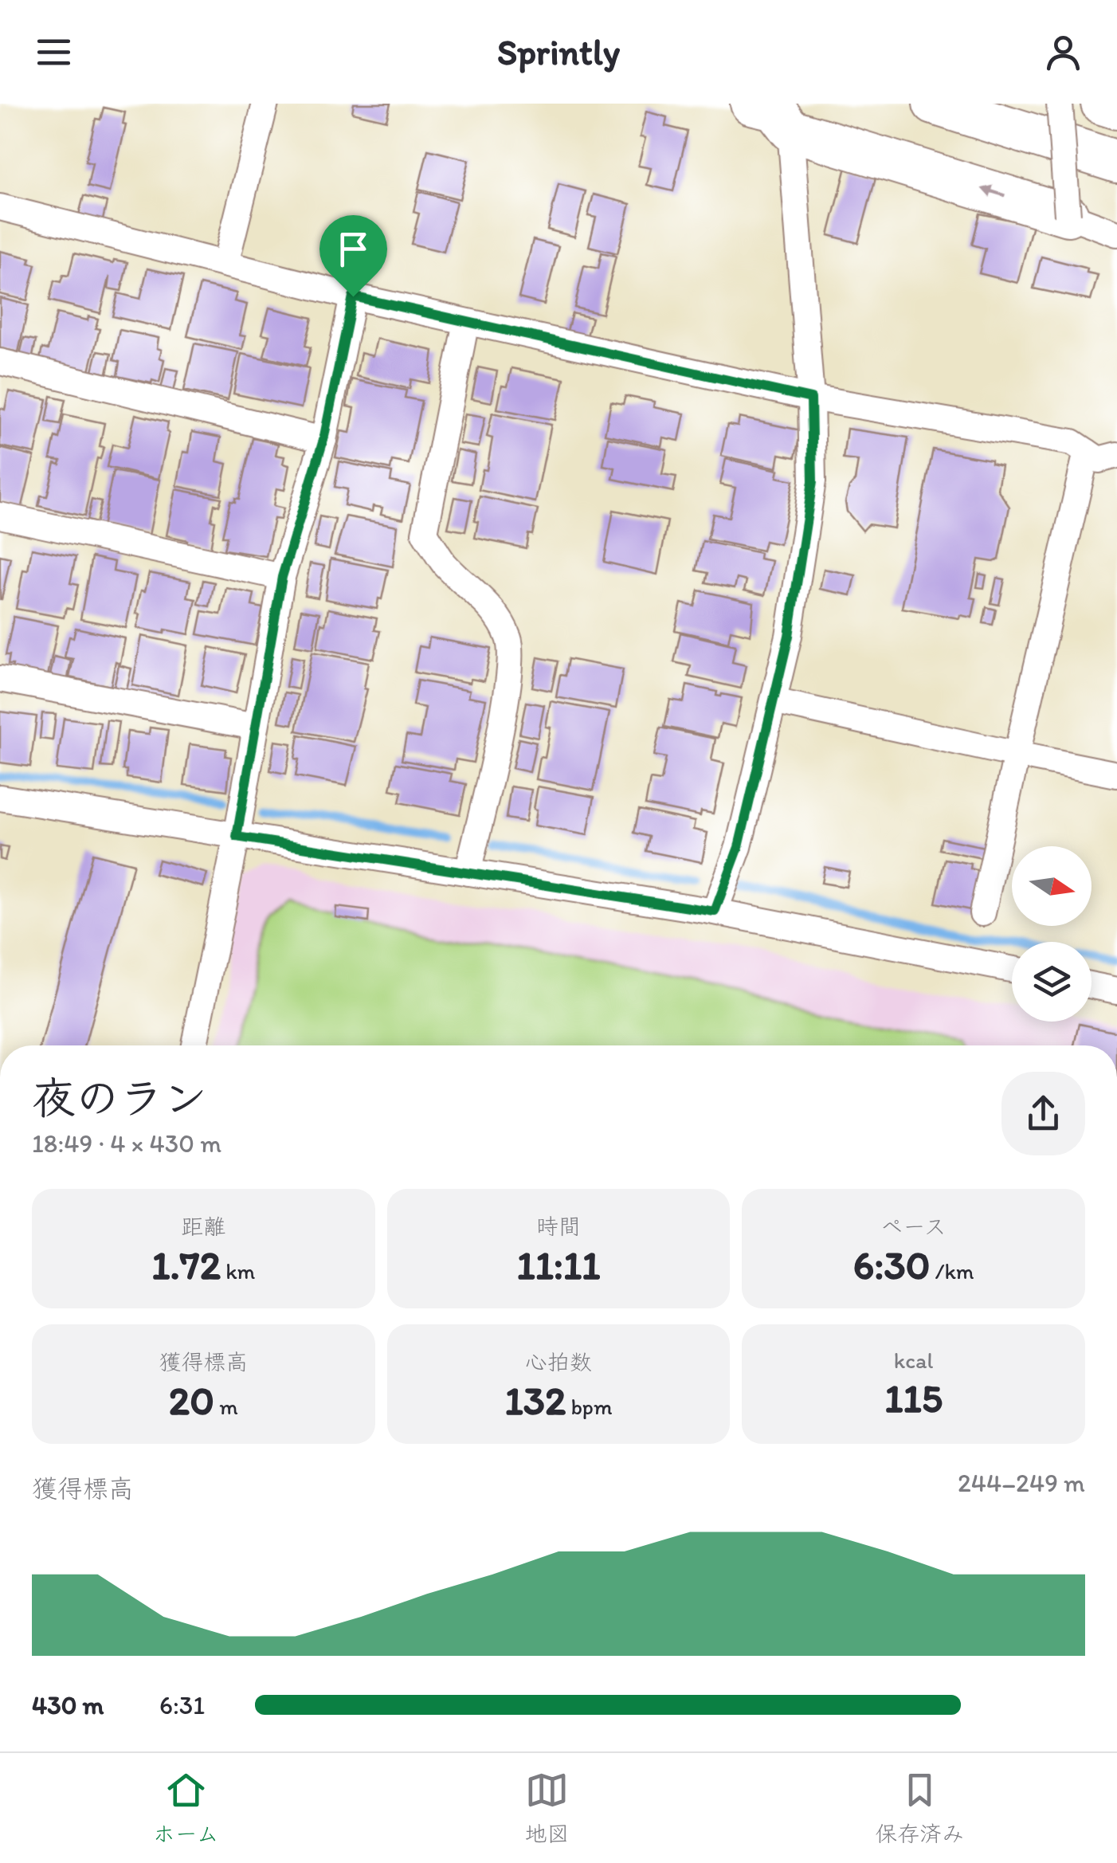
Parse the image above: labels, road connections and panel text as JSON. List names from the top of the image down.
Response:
{
  "north": "right",
  "page": {
    "header": "Sprintly",
    "heading": ["夜のラン", "18:49 · 4 × 430 m"],
    "stats": [
      ["距離", "1.72 km"],
      ["時間", "11:11"],
      ["ペース", "6:30 /km"],
      ["獲得標高", "20 m"],
      ["心拍数", "132 bpm"],
      ["kcal", "115"]
    ],
    "chart": ["獲得標高", "244–249 m"],
    "list": [
      {
        "name": "430 m",
        "note": "6:31"
      }
    ],
    "tabs": ["ホーム", "地図", "保存済み"]
  }
}
